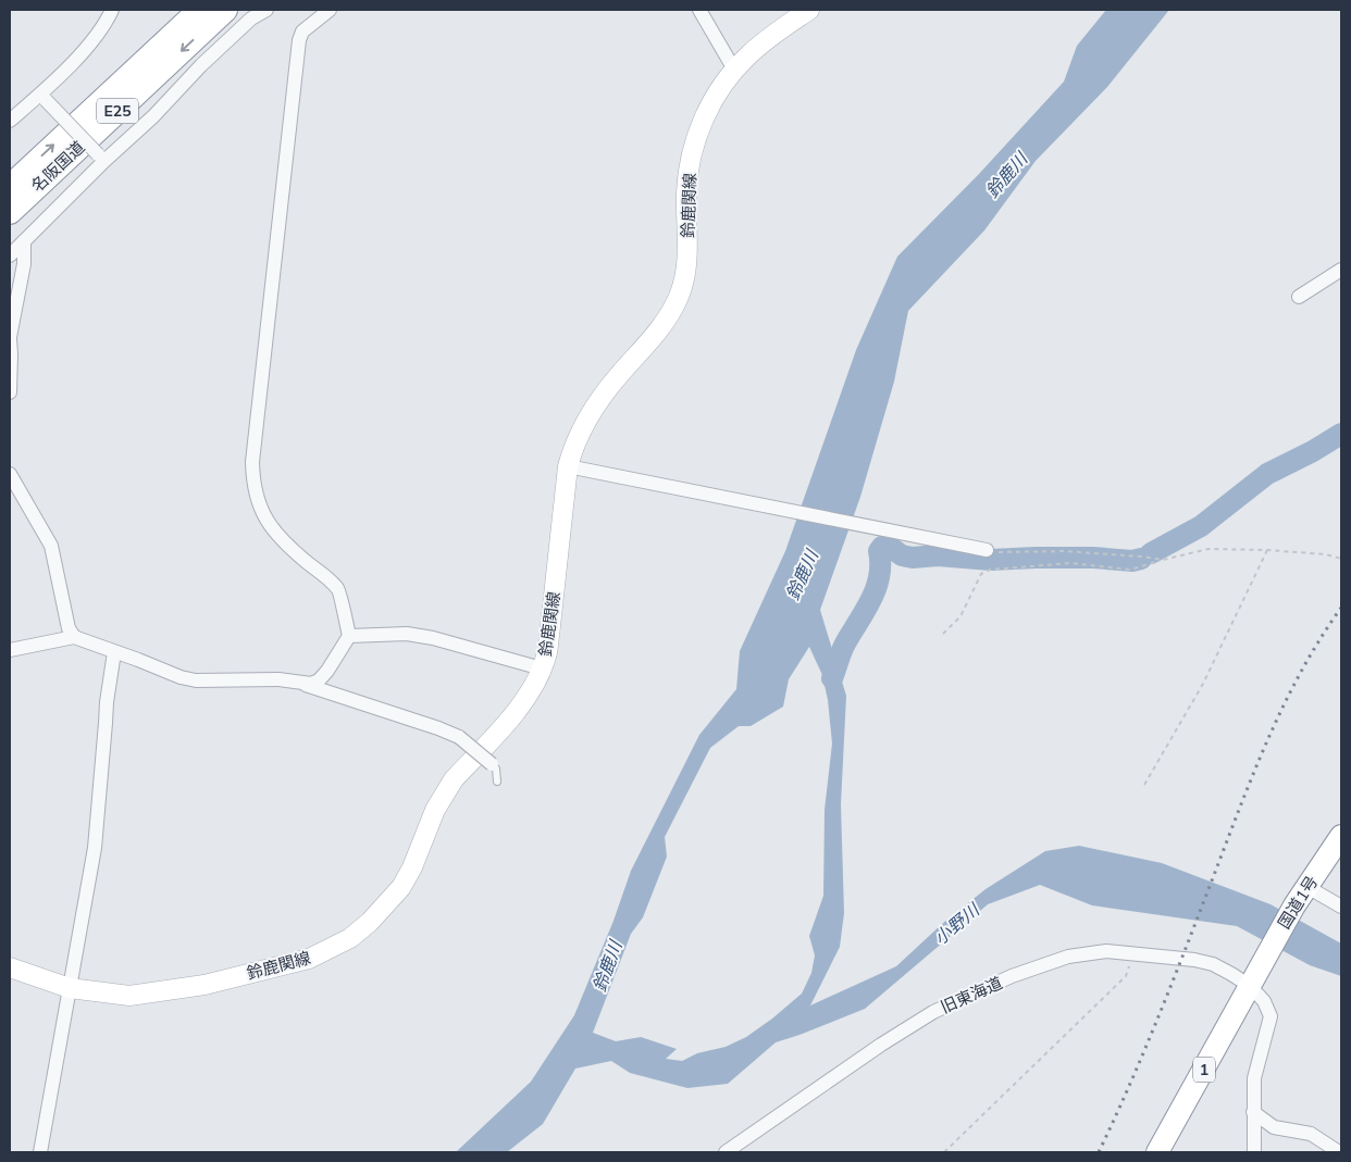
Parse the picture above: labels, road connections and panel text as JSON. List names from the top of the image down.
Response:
{
  "streets": {
    "highway": [
      "E25",
      "名阪国道",
      "国道1号",
      "1"
    ],
    "main road": ["鈴鹿関線"],
    "street": ["旧東海道"]
  },
  "crossings": [
    ["国道1号", "旧東海道"]
  ],
  "water": ["鈴鹿川", "小野川"]
}
